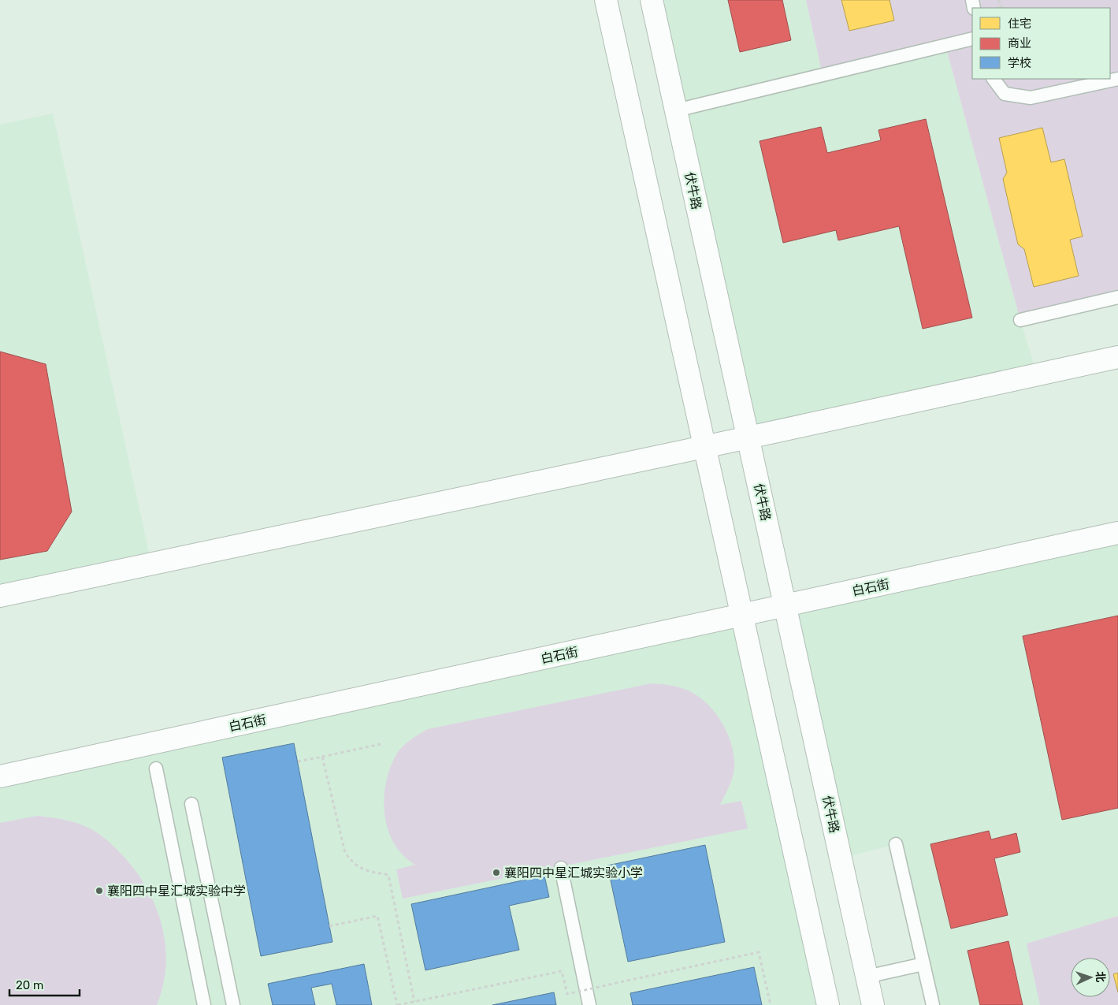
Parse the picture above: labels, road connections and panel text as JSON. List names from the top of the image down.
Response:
{
  "streets": {
    "street": ["伏牛路", "白石街"]
  },
  "crossings": [
    ["伏牛路", "白石街"]
  ],
  "places": ["襄阳四中星汇城实验小学", "襄阳四中星汇城实验中学"],
  "legend": ["住宅", "商业", "学校"],
  "scale_bar": "20 m",
  "north": "right"
}
